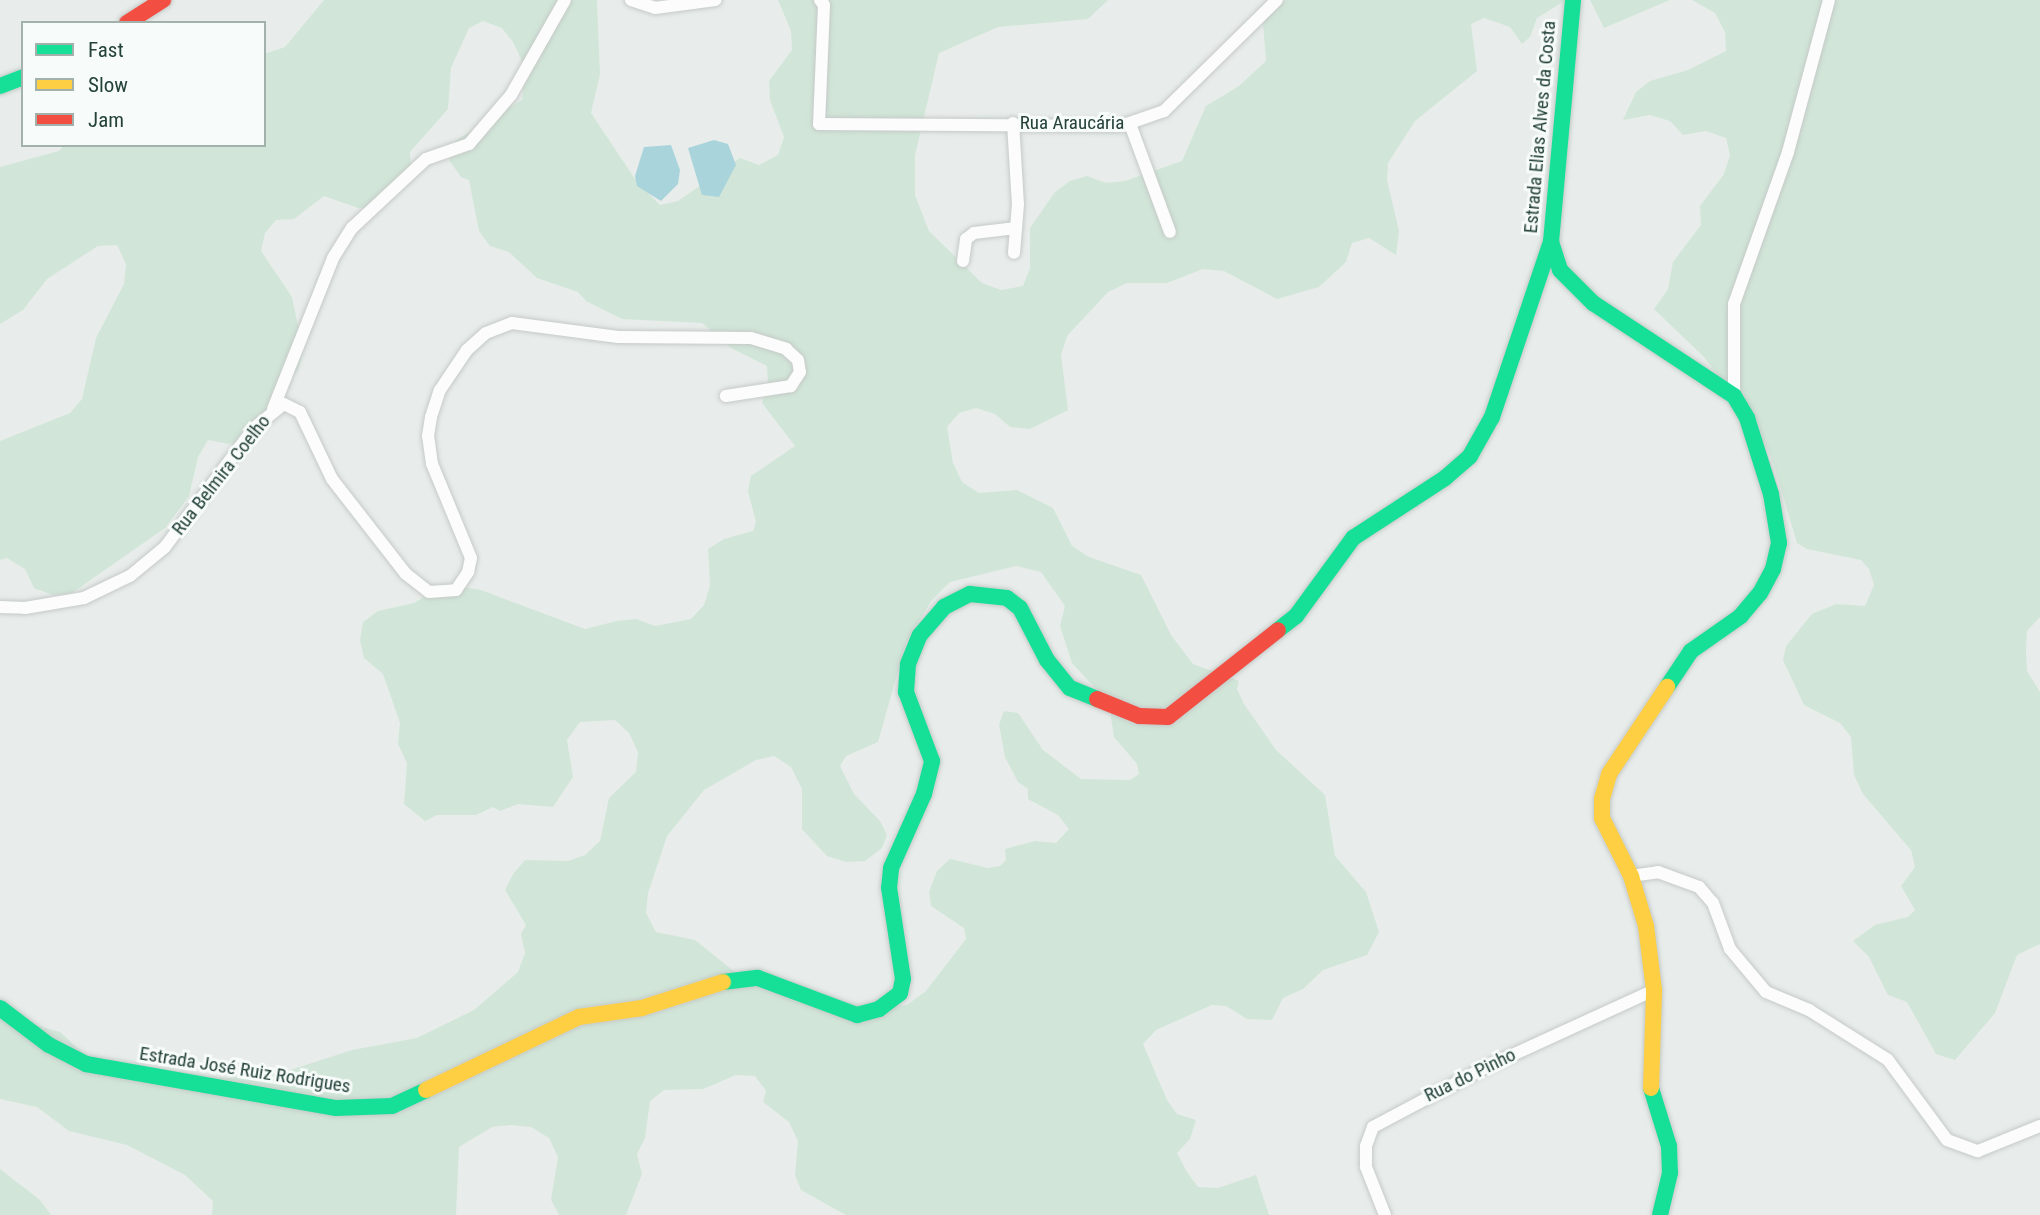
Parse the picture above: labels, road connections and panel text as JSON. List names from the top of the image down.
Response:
{
  "streets": {
    "street": [
      "Rua Araucária",
      "Estrada Elias Alves da Costa",
      "Rua Belmira Coelho",
      "Estrada José Ruiz Rodrigues",
      "Rua do Pinho"
    ]
  },
  "crossings": [
    ["Estrada Elias Alves da Costa", "Estrada José Ruiz Rodrigues"],
    ["Estrada Elias Alves da Costa", "Rua do Pinho"]
  ],
  "legend": ["Fast", "Slow", "Jam"]
}
